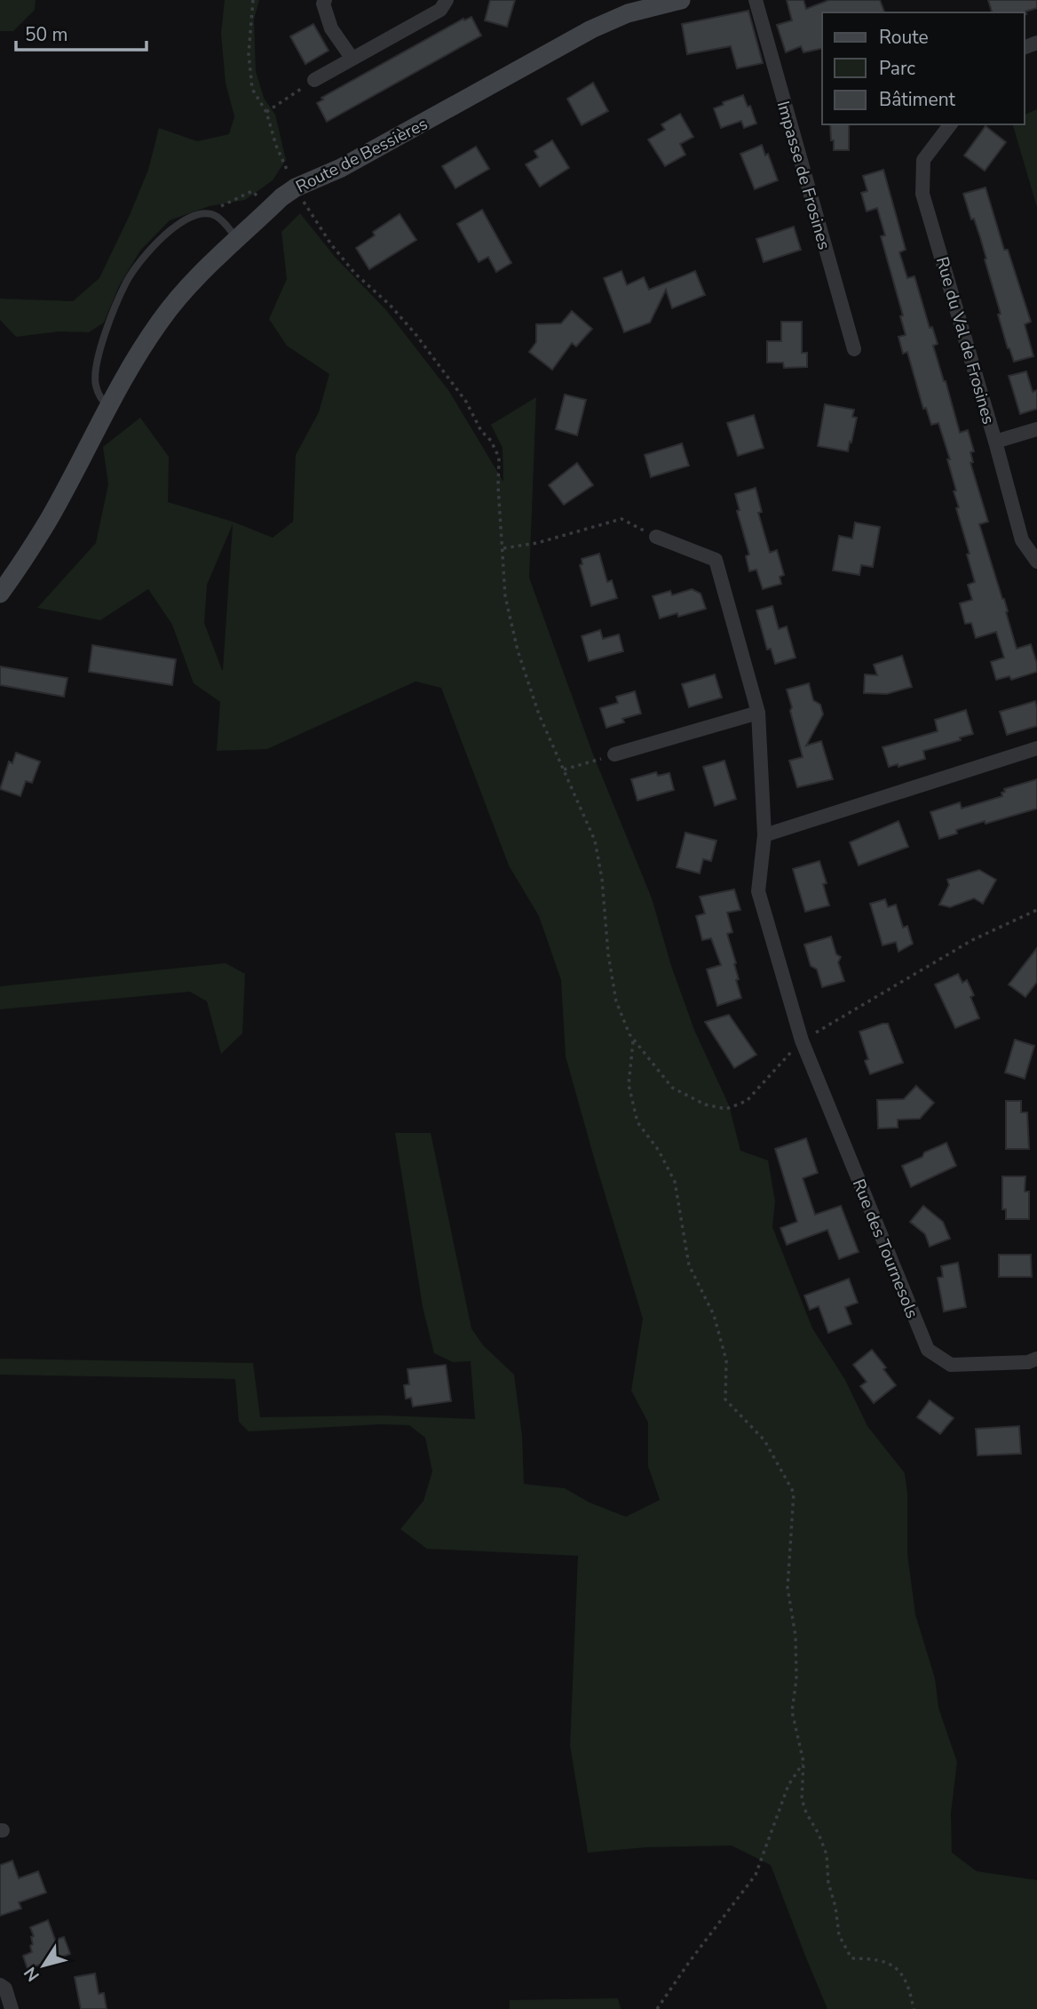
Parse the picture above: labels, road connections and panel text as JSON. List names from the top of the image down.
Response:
{
  "streets": {
    "main road": ["Route de Bessières"],
    "street": ["Impasse de Frosines", "Rue du Val de Frosines", "Rue des Tournesols"]
  },
  "legend": ["Route", "Parc", "Bâtiment"],
  "scale_bar": "50 m",
  "north": "bottom left"
}
